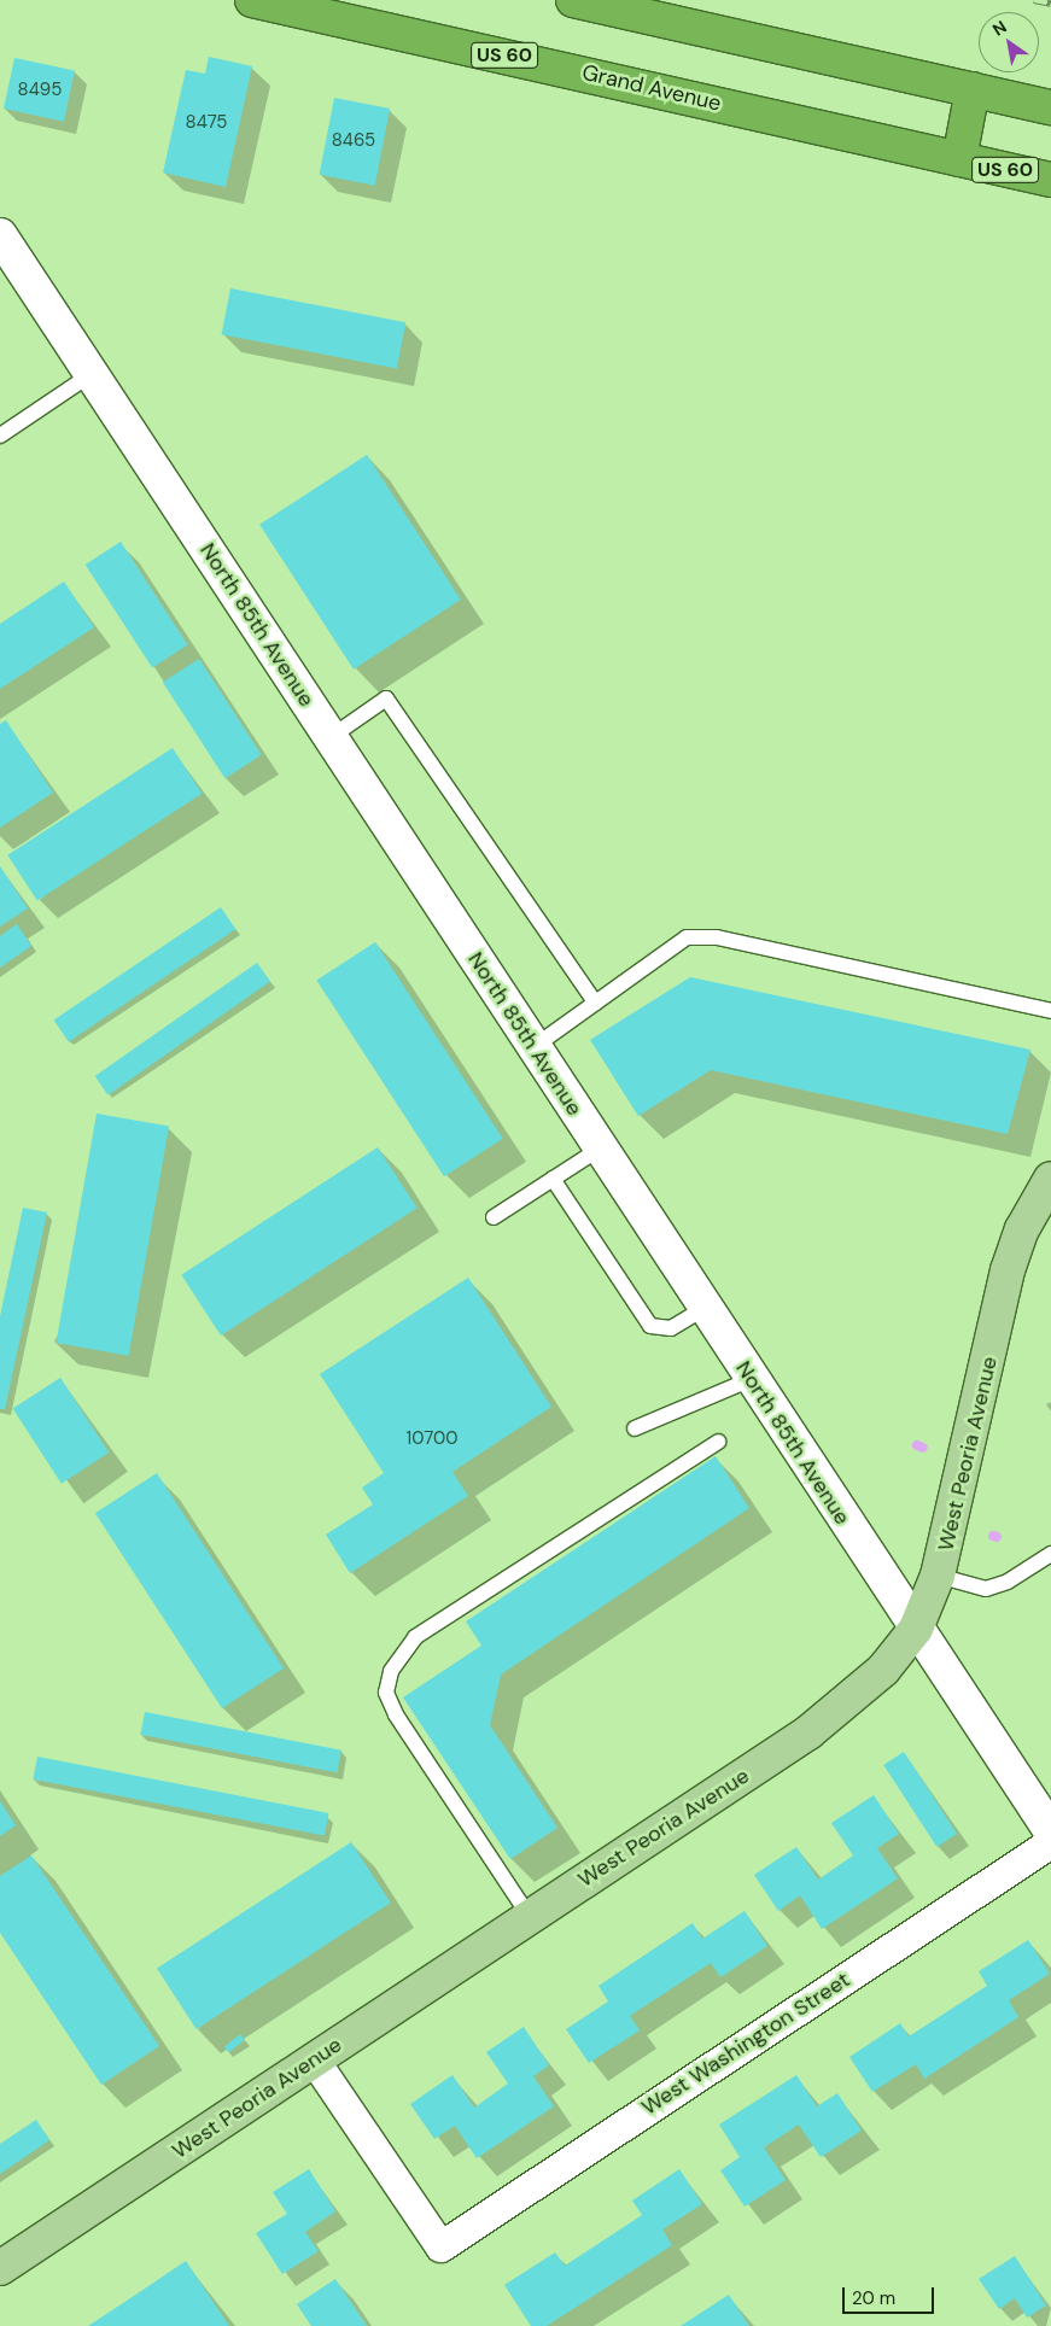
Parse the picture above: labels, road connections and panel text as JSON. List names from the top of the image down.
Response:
{
  "streets": {
    "highway": ["US 60", "Grand Avenue"],
    "main road": ["West Peoria Avenue"],
    "street": ["North 85th Avenue", "West Washington Street"]
  },
  "crossings": [
    ["North 85th Avenue", "West Peoria Avenue"],
    ["West Peoria Avenue", "West Washington Street"]
  ],
  "house_numbers": [
    "8495",
    "8475",
    "8465",
    "10700"
  ],
  "scale_bar": "20 m",
  "north": "top left"
}
